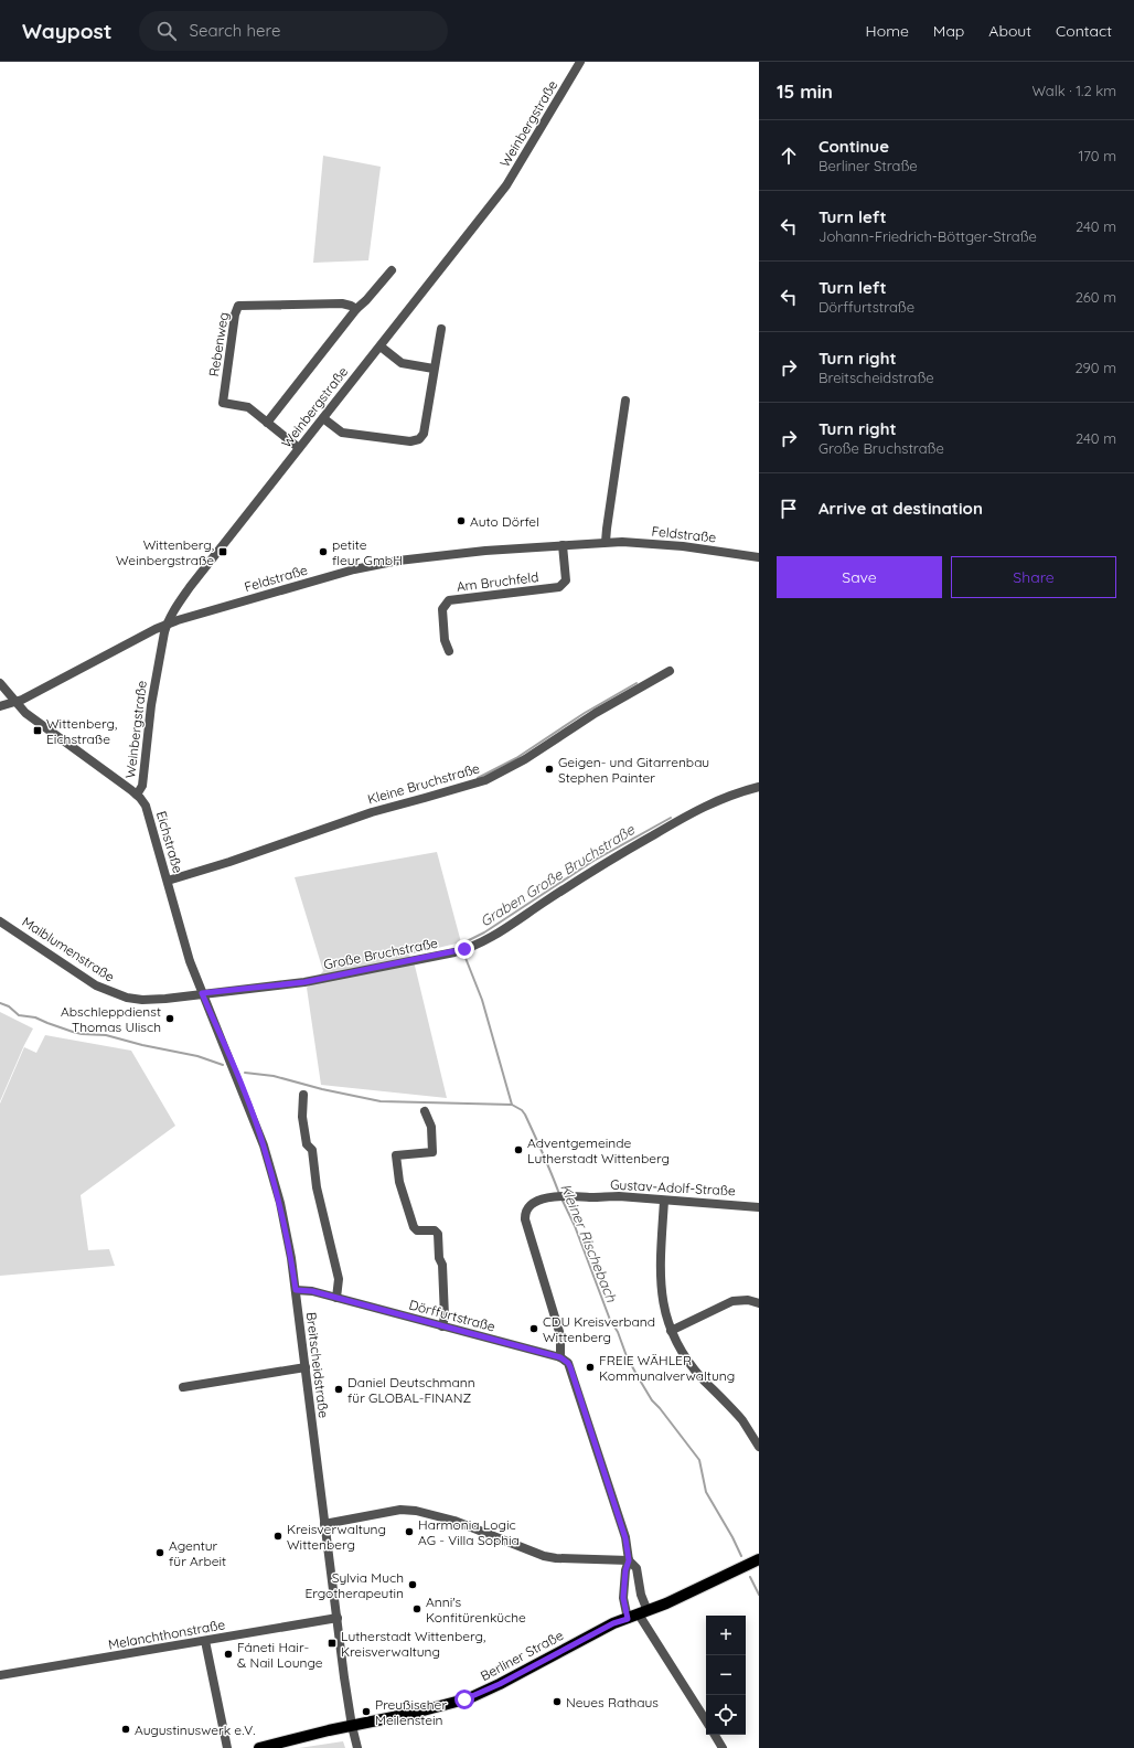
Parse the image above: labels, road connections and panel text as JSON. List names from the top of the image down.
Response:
{
  "streets": {
    "main road": ["Berliner Straße"],
    "street": [
      "Weinbergstraße",
      "Rebenweg",
      "Feldstraße",
      "Am Bruchfeld",
      "Kleine Bruchstraße",
      "Eichstraße",
      "Maiblumenstraße",
      "Große Bruchstraße",
      "Gustav-Adolf-Straße",
      "Dörffurtstraße",
      "Breitscheidstraße",
      "Melanchthonstraße"
    ]
  },
  "crossings": [
    ["Weinbergstraße", "Rebenweg"],
    ["Weinbergstraße", "Feldstraße"],
    ["Weinbergstraße", "Eichstraße"],
    ["Feldstraße", "Am Bruchfeld"],
    ["Feldstraße", "Eichstraße"],
    ["Kleine Bruchstraße", "Eichstraße"],
    ["Eichstraße", "Maiblumenstraße"],
    ["Eichstraße", "Große Bruchstraße"],
    ["Eichstraße", "Breitscheidstraße"],
    ["Maiblumenstraße", "Große Bruchstraße"],
    ["Maiblumenstraße", "Breitscheidstraße"],
    ["Große Bruchstraße", "Breitscheidstraße"],
    ["Gustav-Adolf-Straße", "Dörffurtstraße"],
    ["Dörffurtstraße", "Breitscheidstraße"],
    ["Breitscheidstraße", "Melanchthonstraße"],
    ["Breitscheidstraße", "Berliner Straße"]
  ],
  "water": ["Graben Große Bruchstraße", "Kleiner Rischebach"],
  "places": {
    "other": [
      "Auto Dörfel",
      "petite fleur GmbH",
      "Geigen- und Gitarrenbau Stephen Painter",
      "Abschleppdienst Thomas Ulisch",
      "Adventgemeinde Lutherstadt Wittenberg",
      "CDU Kreisverband Wittenberg",
      "FREIE WÄHLER Kommunalverwaltung",
      "Daniel Deutschmann für GLOBAL-FINANZ",
      "Harmonia Logic AG - Villa Sophia",
      "Kreisverwaltung Wittenberg",
      "Agentur für Arbeit",
      "Sylvia Much Ergotherapeutin",
      "Anni's Konfitürenküche",
      "Fáneti Hair- & Nail Lounge",
      "Neues Rathaus",
      "Preußischer Meilenstein",
      "Augustinuswerk e.V."
    ],
    "transit": ["Wittenberg, Weinbergstraße", "Wittenberg, Eichstraße", "Lutherstadt Wittenberg, Kreisverwaltung"]
  },
  "page": {
    "header": "Waypost",
    "search": "Search here",
    "nav": [
      "Home",
      "Map",
      "About",
      "Contact"
    ],
    "heading": ["15 min", "Walk · 1.2 km"],
    "list": [
      ["Continue", "Berliner Straße", "170 m"],
      ["Turn left", "Johann-Friedrich-Böttger-Straße", "240 m"],
      ["Turn left", "Dörffurtstraße", "260 m"],
      ["Turn right", "Breitscheidstraße", "290 m"],
      ["Turn right", "Große Bruchstraße", "240 m"],
      "Arrive at destination"
    ],
    "buttons": ["Save", "Share"],
    "map_buttons": ["+", "−"]
  }
}
